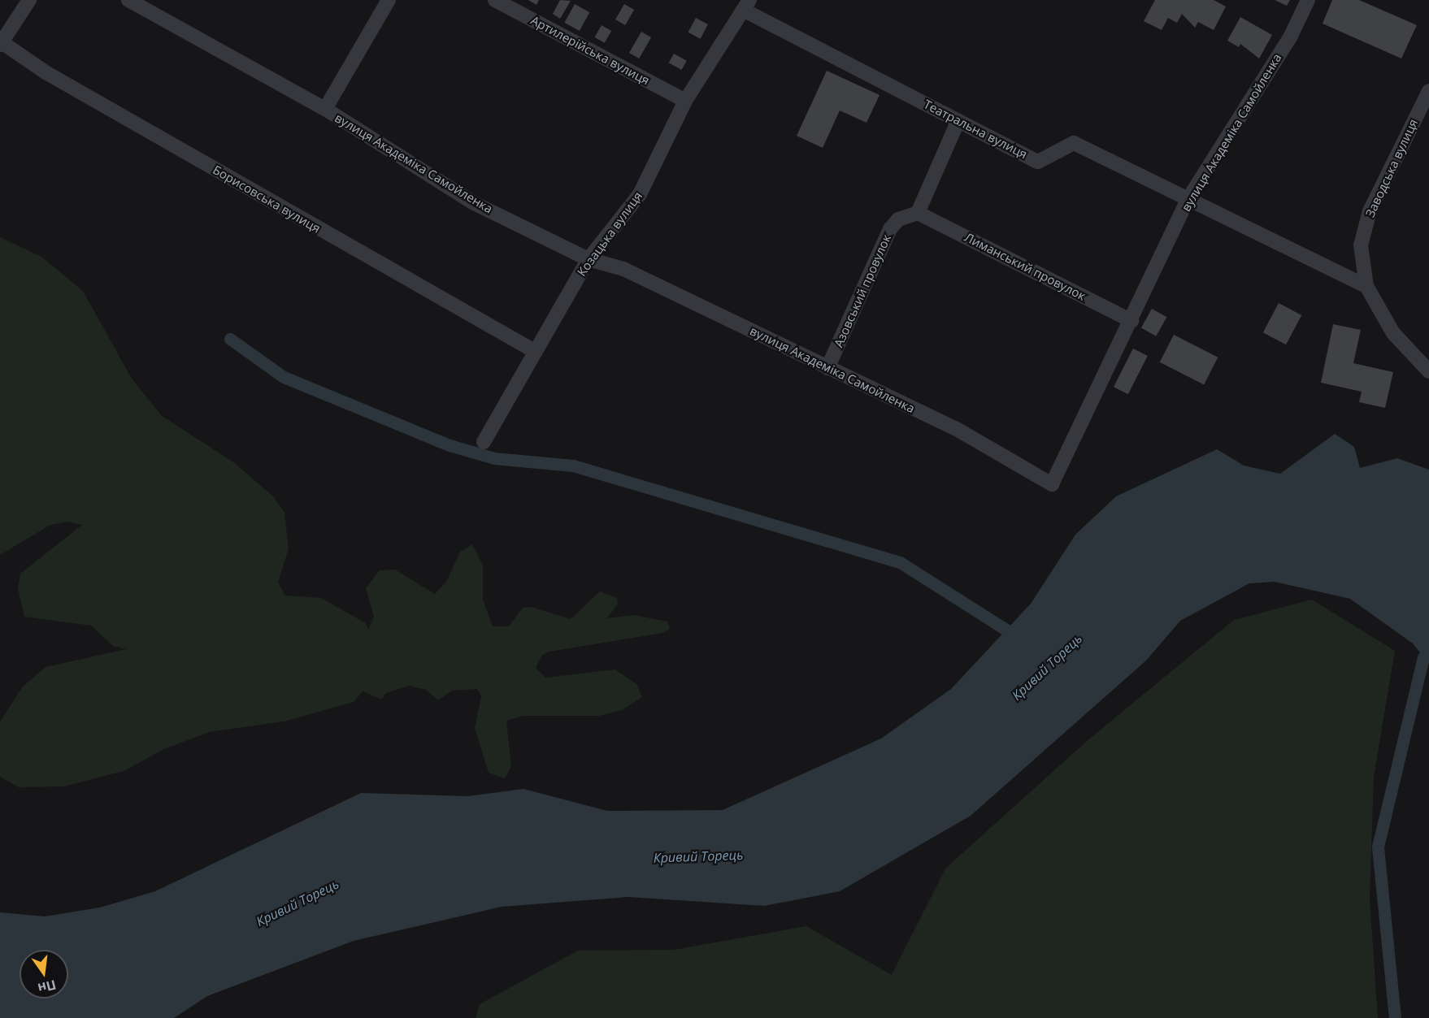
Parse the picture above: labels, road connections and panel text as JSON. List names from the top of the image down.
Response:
{
  "streets": {
    "street": [
      "Артилерійська вулиця",
      "Театральна вулиця",
      "вулиця Академіка Самойленка",
      "Заводська вулиця",
      "Борисовська вулиця",
      "Козацька вулиця",
      "Лиманський провулок",
      "Азовський провулок"
    ]
  },
  "crossings": [
    ["Артилерійська вулиця", "Козацька вулиця"],
    ["Театральна вулиця", "вулиця Академіка Самойленка"],
    ["Театральна вулиця", "Заводська вулиця"],
    ["Театральна вулиця", "Козацька вулиця"],
    ["вулиця Академіка Самойленка", "Козацька вулиця"],
    ["вулиця Академіка Самойленка", "Лиманський провулок"],
    ["вулиця Академіка Самойленка", "Азовський провулок"],
    ["Борисовська вулиця", "Козацька вулиця"],
    ["Лиманський провулок", "Азовський провулок"]
  ],
  "water": ["Кривий Торець"],
  "north": "bottom"
}
